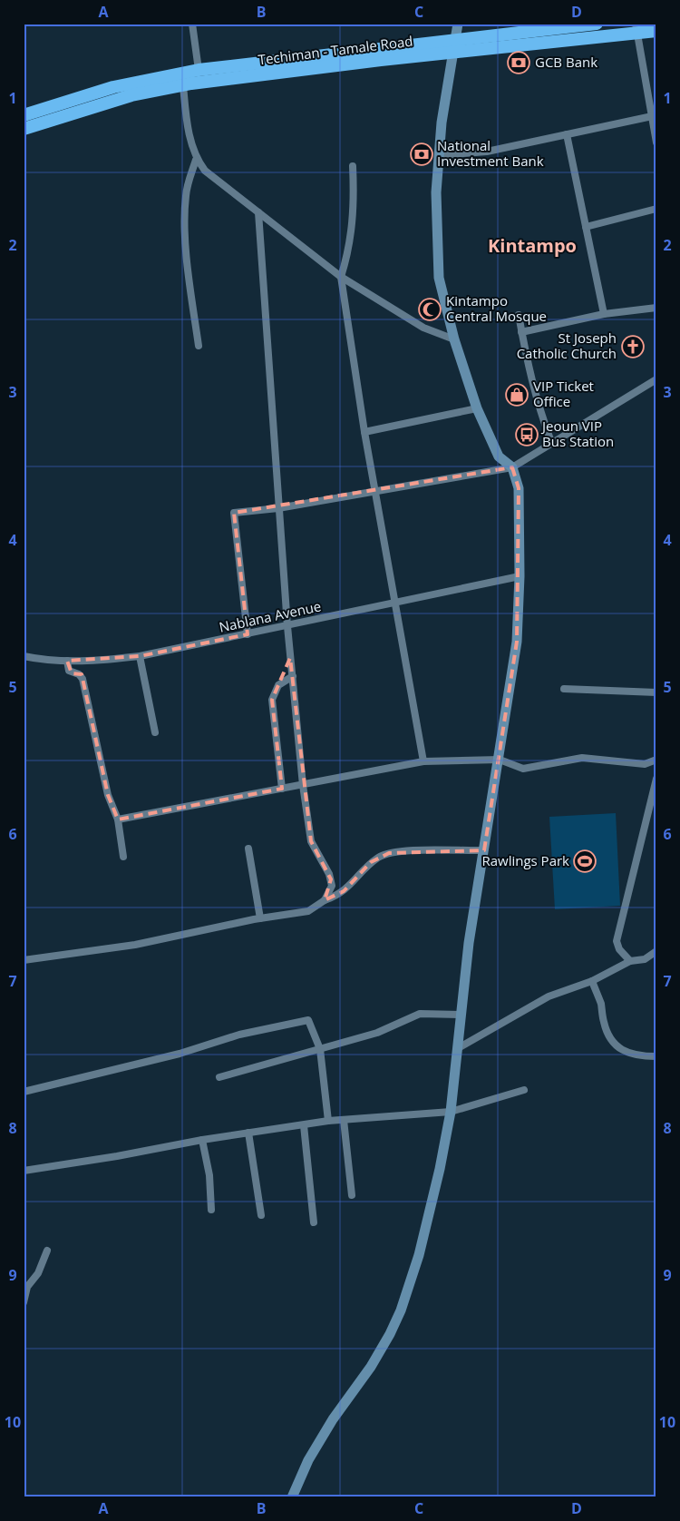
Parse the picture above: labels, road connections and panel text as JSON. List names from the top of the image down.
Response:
{
  "streets": {
    "highway": ["Techiman - Tamale Road"],
    "street": ["Nablana Avenue"]
  },
  "districts": ["Kintampo"],
  "places": {
    "bank": ["GCB Bank", "National Investment Bank"],
    "mosque": ["Kintampo Central Mosque"],
    "church": ["St Joseph Catholic Church"],
    "shop": ["VIP Ticket Office"],
    "bus stop": ["Jeoun VIP Bus Station"],
    "sports": ["Rawlings Park"]
  },
  "grid": {
    "columns": [
      "A",
      "B",
      "C",
      "D"
    ],
    "rows": [
      "1",
      "2",
      "3",
      "4",
      "5",
      "6",
      "7",
      "8",
      "9",
      "10"
    ]
  }
}
